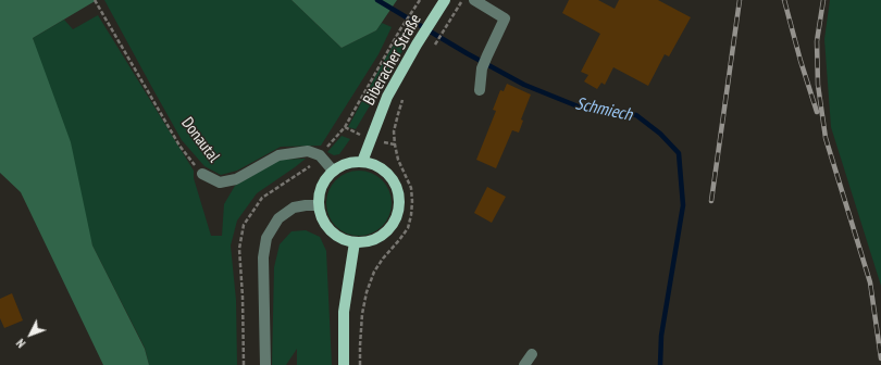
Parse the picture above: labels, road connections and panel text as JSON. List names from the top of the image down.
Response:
{
  "streets": {
    "main road": ["Biberacher Straße"],
    "street": ["Donautal"]
  },
  "water": ["Schmiech"],
  "north": "bottom left"
}
